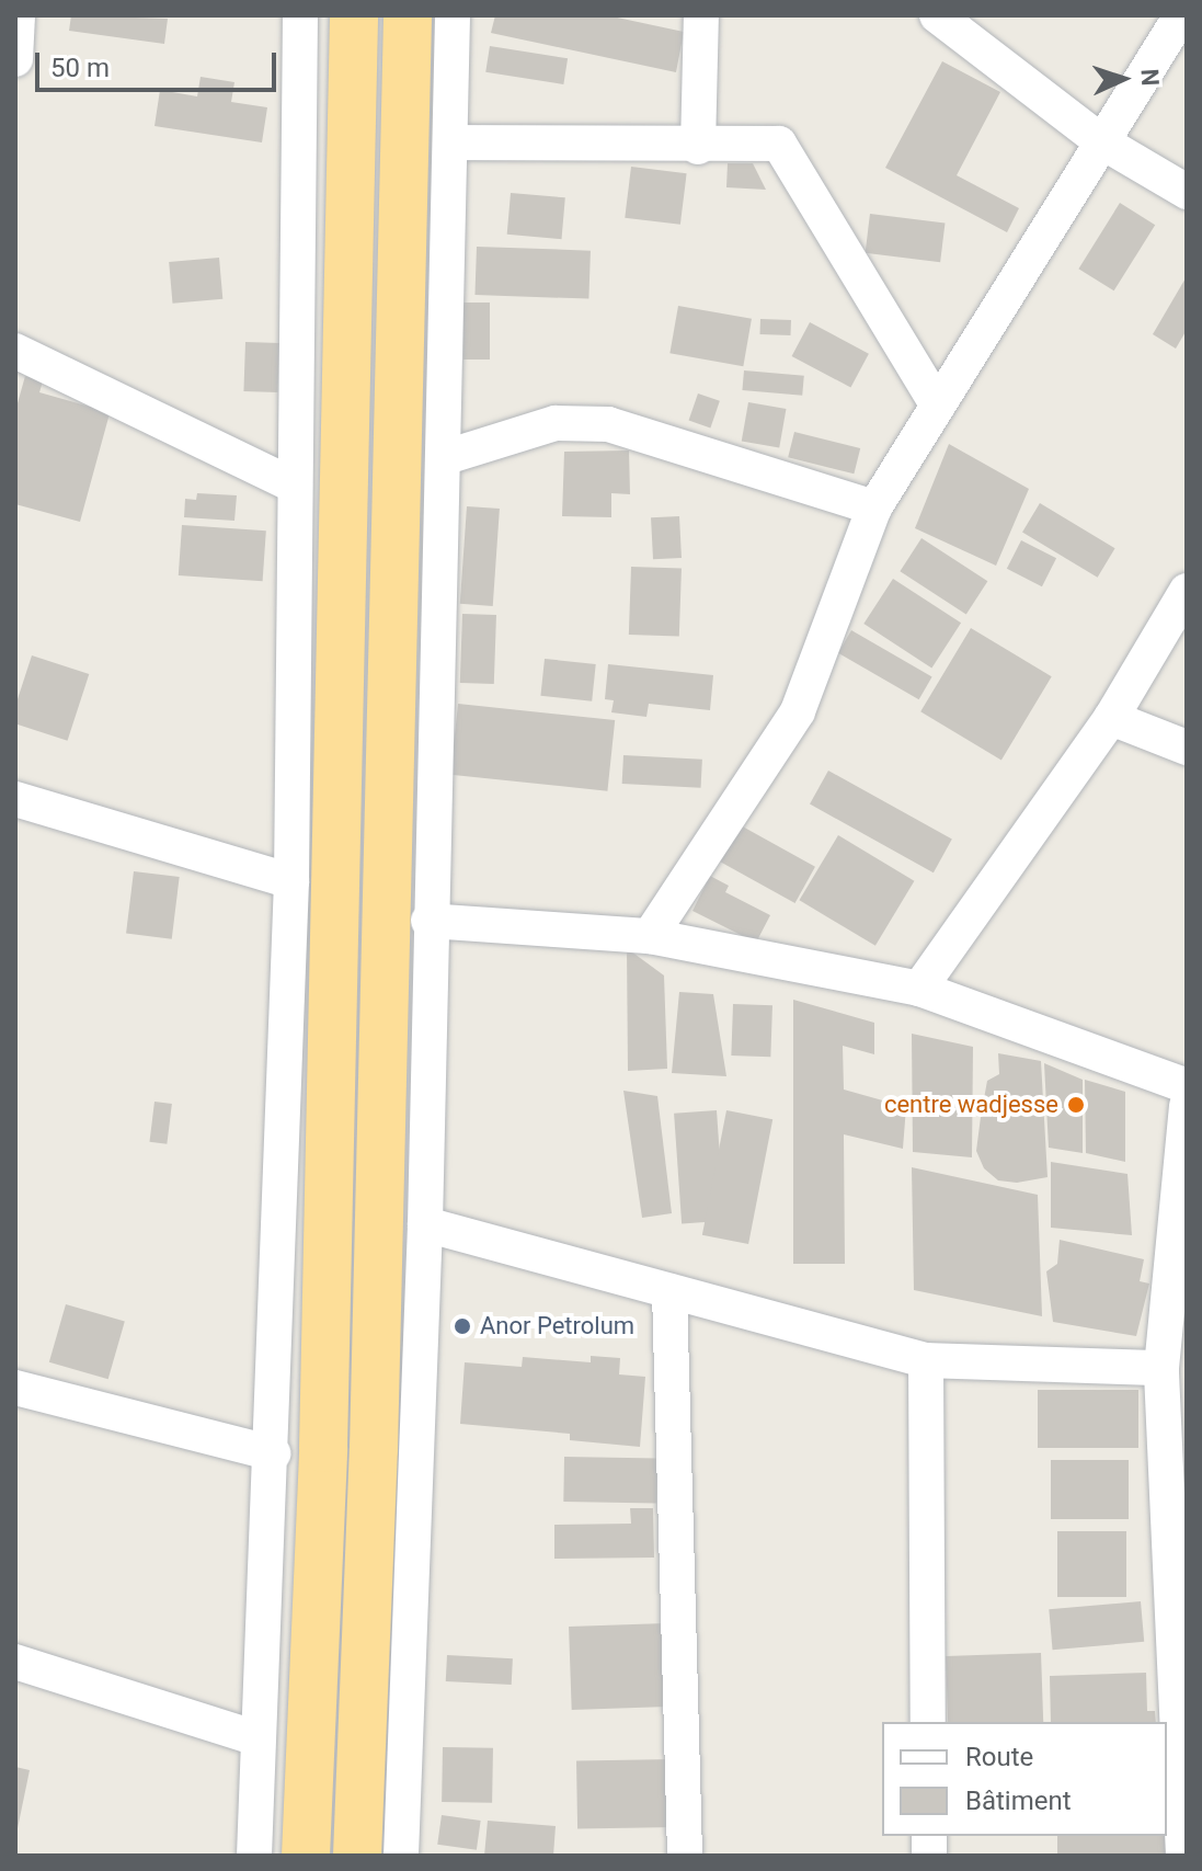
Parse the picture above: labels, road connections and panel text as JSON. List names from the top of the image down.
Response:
{
  "places": ["centre wadjesse", "Anor Petrolum"],
  "legend": ["Route", "Bâtiment"],
  "scale_bar": "50 m",
  "north": "right"
}
